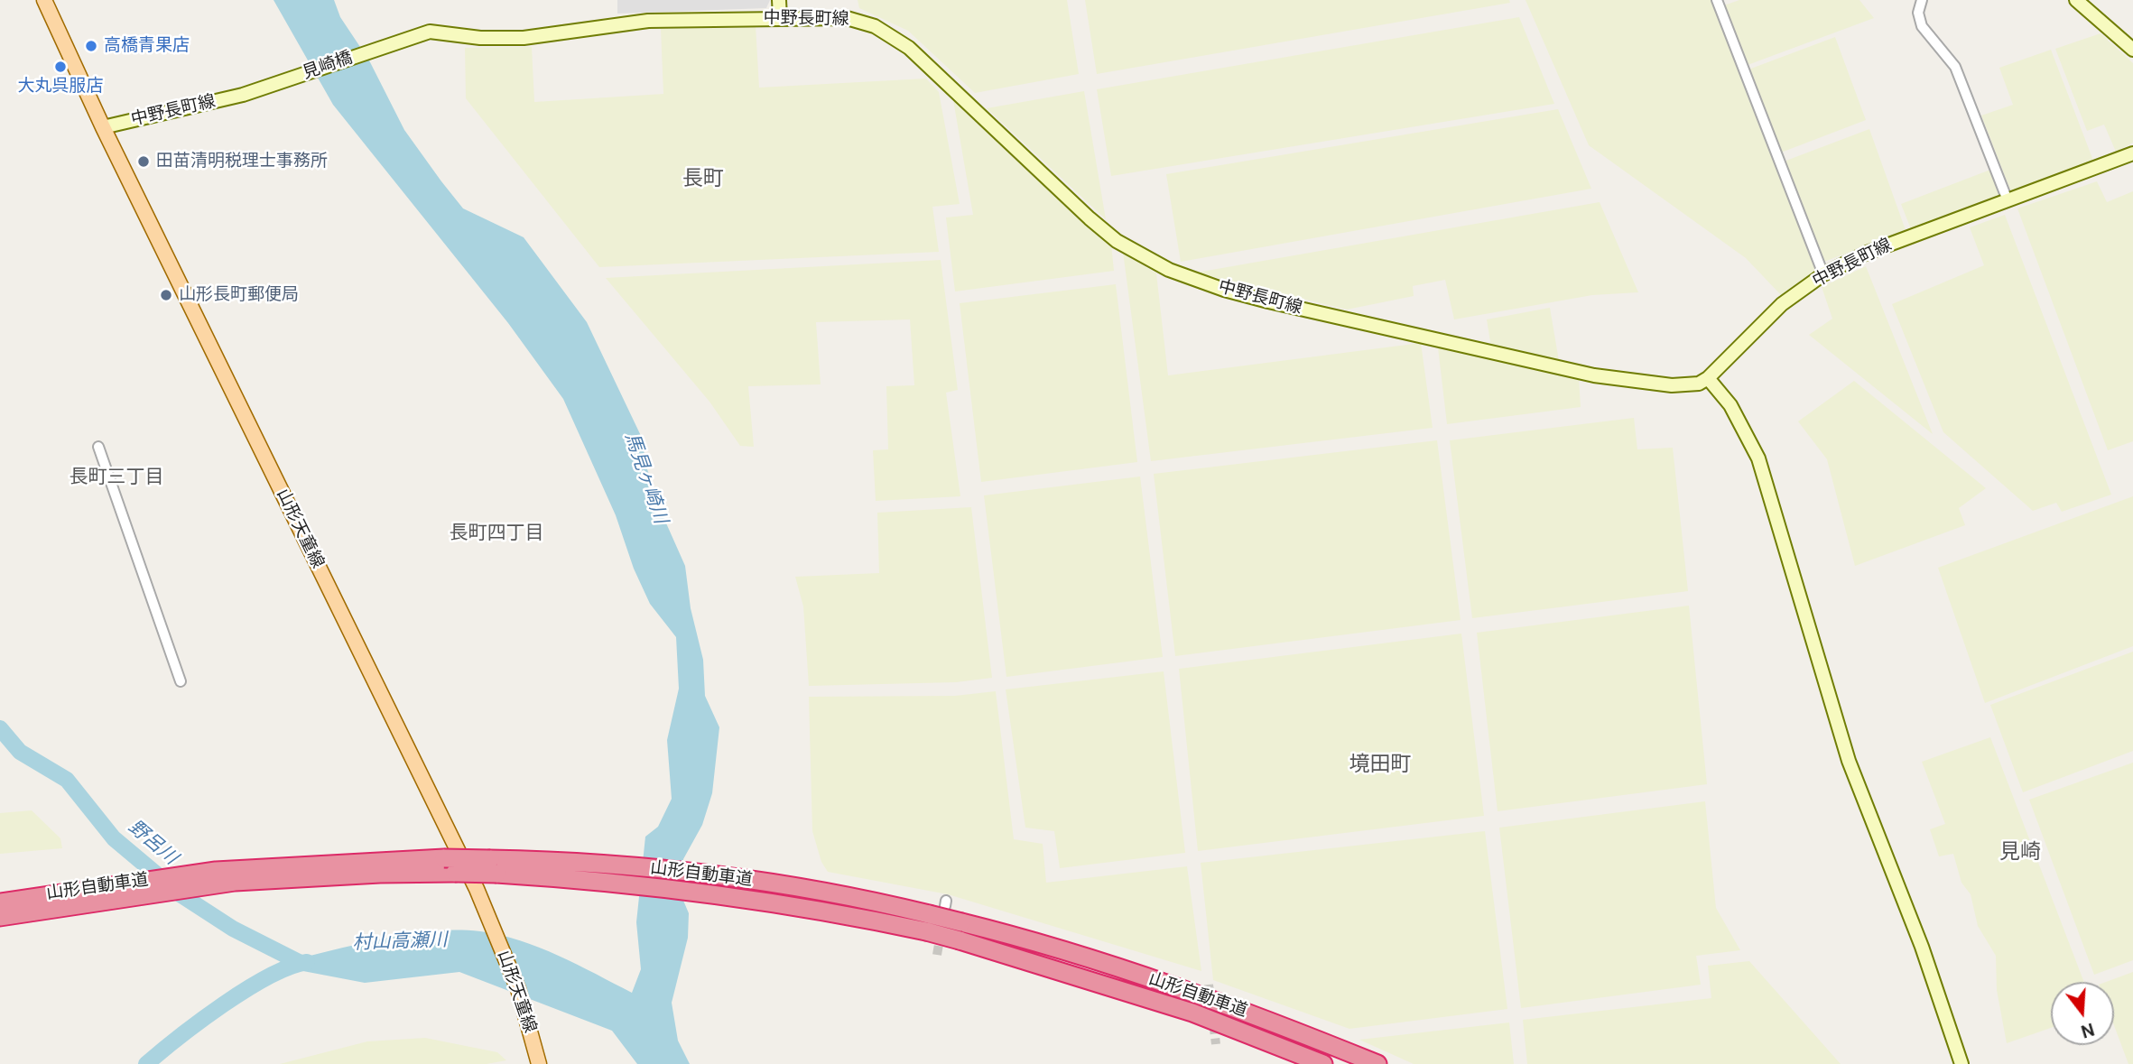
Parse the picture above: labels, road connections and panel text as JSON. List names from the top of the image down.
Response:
{
  "streets": {
    "highway": ["山形自動車道"],
    "main road": ["中野長町線", "見崎橋", "山形天童線"]
  },
  "crossings": [
    ["中野長町線", "見崎橋"],
    ["中野長町線", "山形天童線"]
  ],
  "districts": [
    "長町",
    "長町三丁目",
    "長町四丁目",
    "境田町",
    "見崎"
  ],
  "water": ["馬見ヶ崎川", "野呂川", "村山高瀬川"],
  "places": [
    "高橋青果店",
    "大丸呉服店",
    "田苗清明税理士事務所",
    "山形長町郵便局"
  ],
  "north": "bottom"
}
